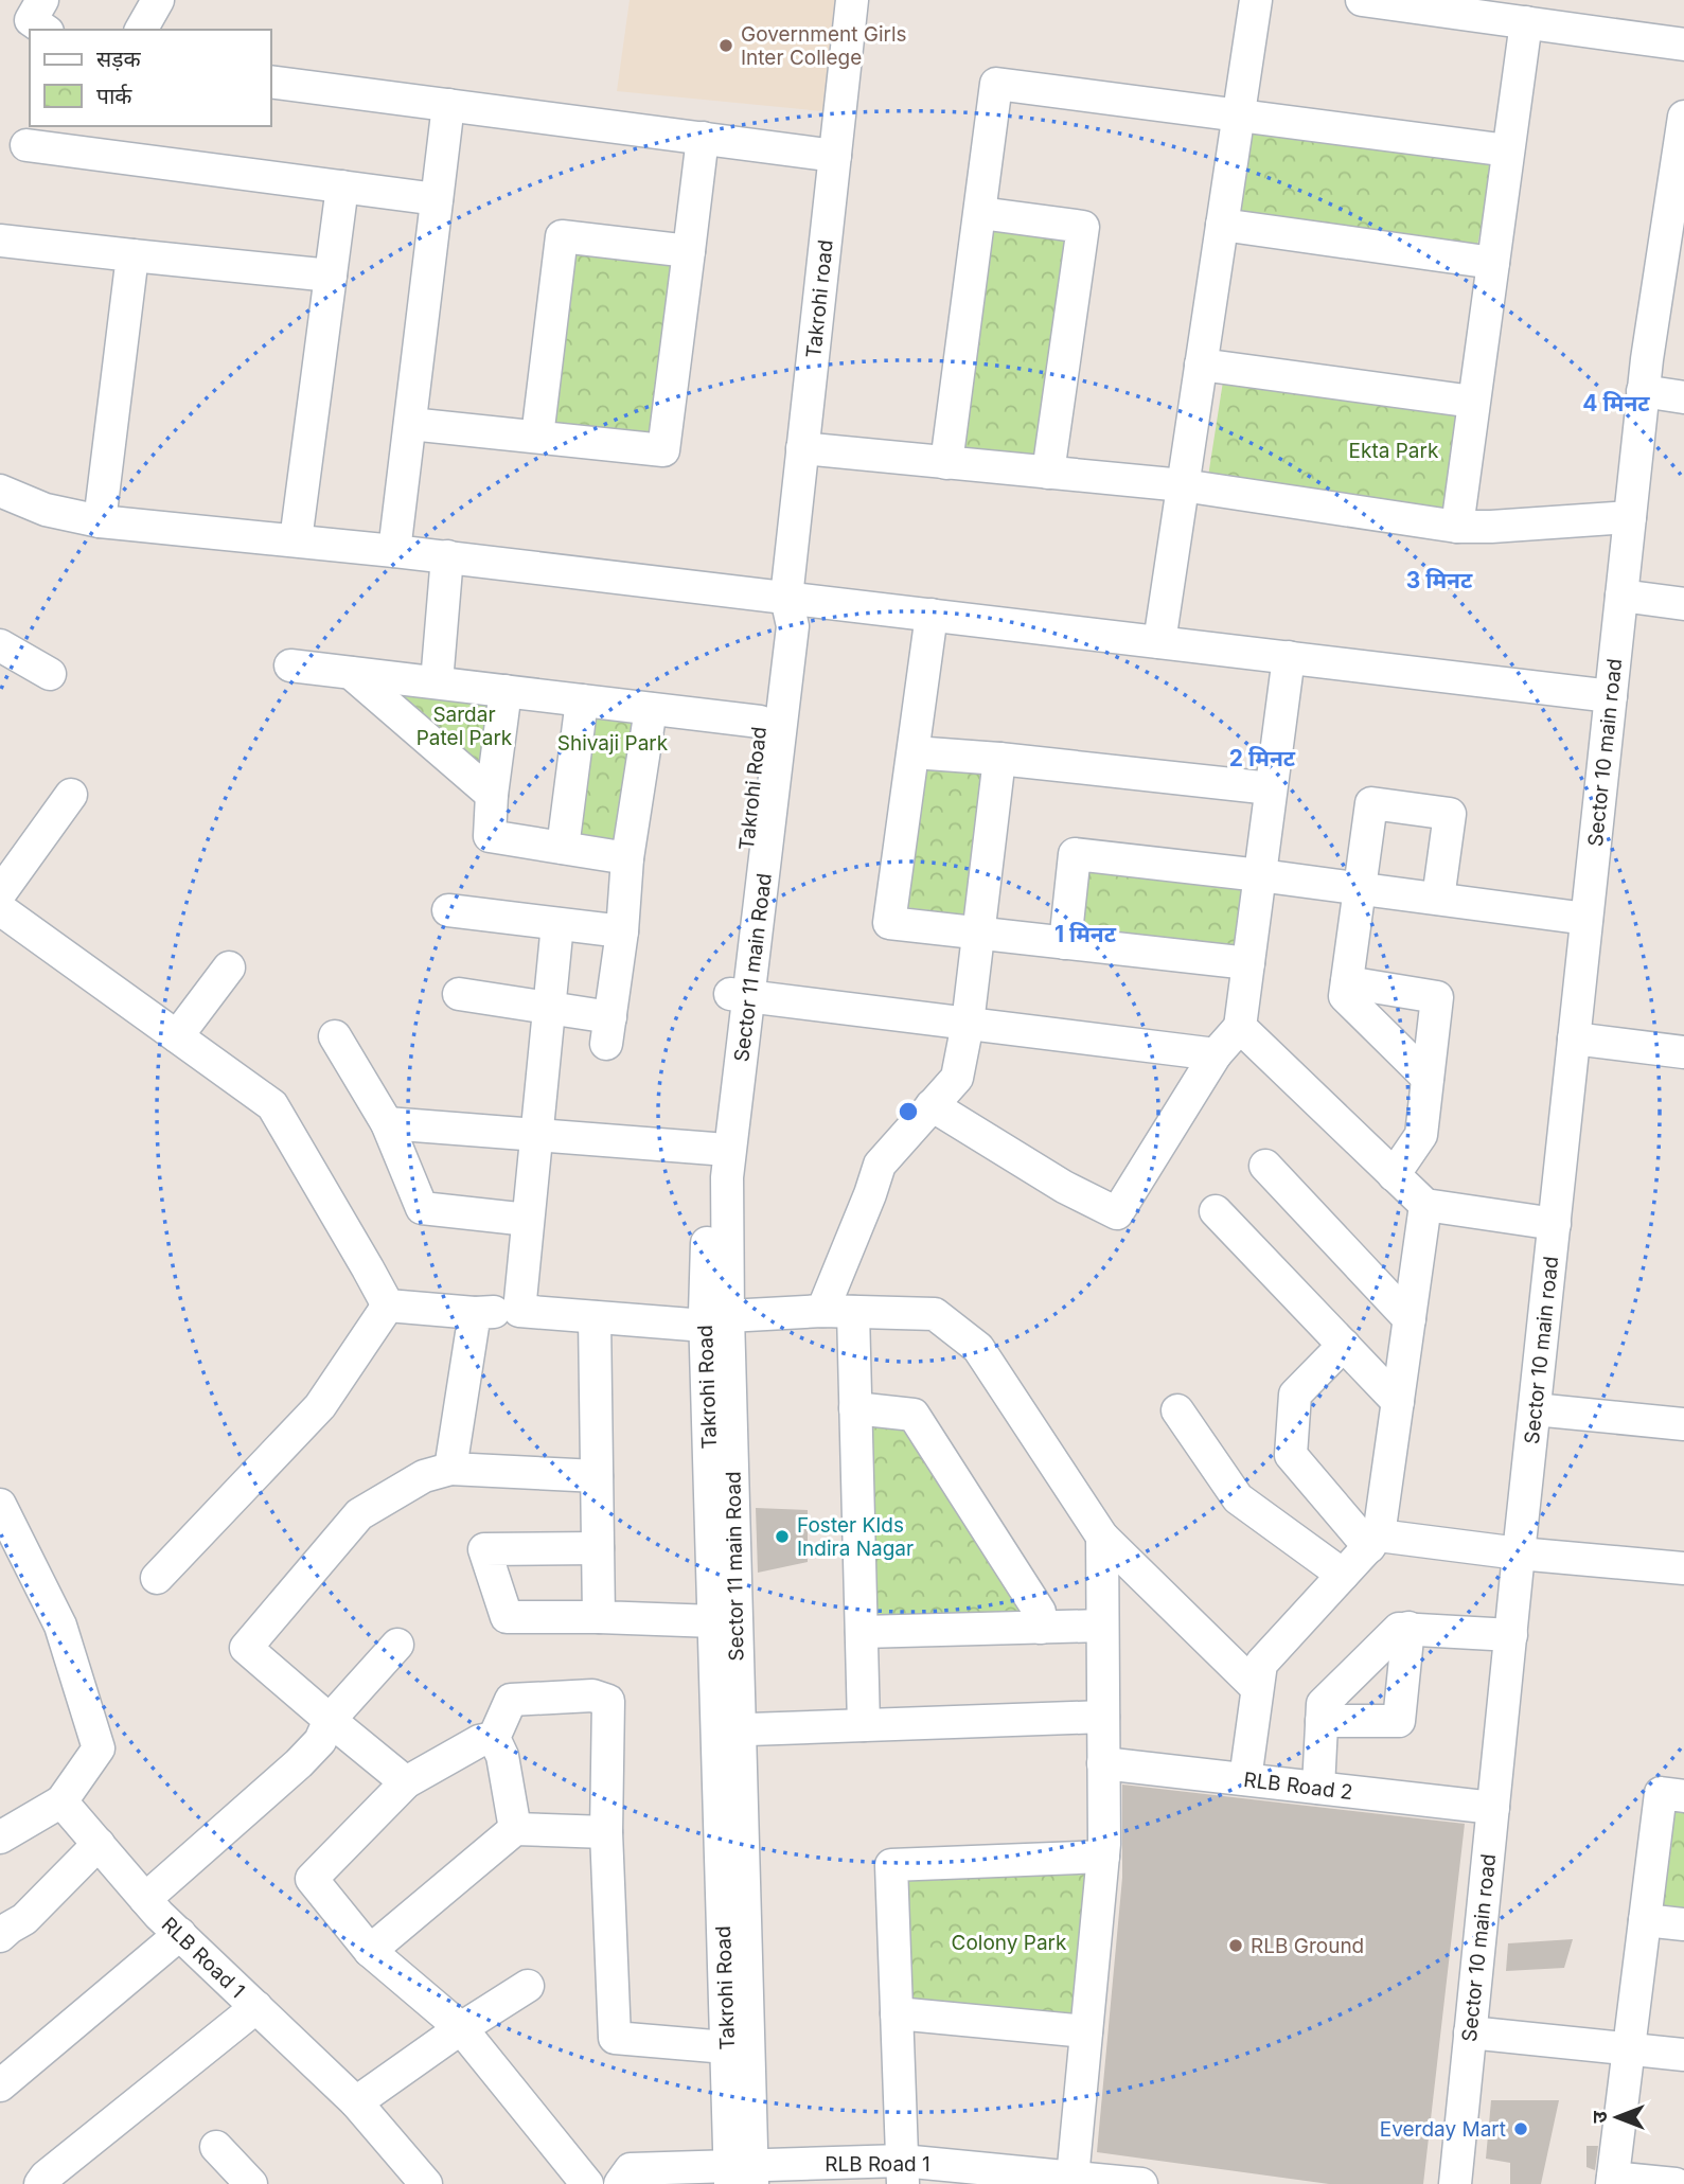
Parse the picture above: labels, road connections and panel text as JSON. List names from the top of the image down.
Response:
{
  "streets": {
    "street": [
      "Takrohi road",
      "Sector 10 main road",
      "Takrohi Road",
      "Sector 11 main Road",
      "RLB Road 2",
      "RLB Road 1"
    ]
  },
  "crossings": [
    ["Takrohi road", "Takrohi Road"],
    ["Takrohi road", "Sector 11 main Road"],
    ["Sector 10 main road", "RLB Road 2"],
    ["Takrohi Road", "Sector 11 main Road"],
    ["Takrohi Road", "RLB Road 1"],
    ["Sector 11 main Road", "RLB Road 1"]
  ],
  "parks": [
    "Ekta Park",
    "Sardar Patel Park",
    "Shivaji Park",
    "Colony Park"
  ],
  "places": [
    "Government Girls Inter College",
    "Foster KIds Indira Nagar",
    "RLB Ground",
    "Everday Mart"
  ],
  "legend": ["सड़क", "पार्क"],
  "north": "left",
  "rings": [
    "4 मिनट",
    "3 मिनट",
    "2 मिनट",
    "1 मिनट"
  ]
}
